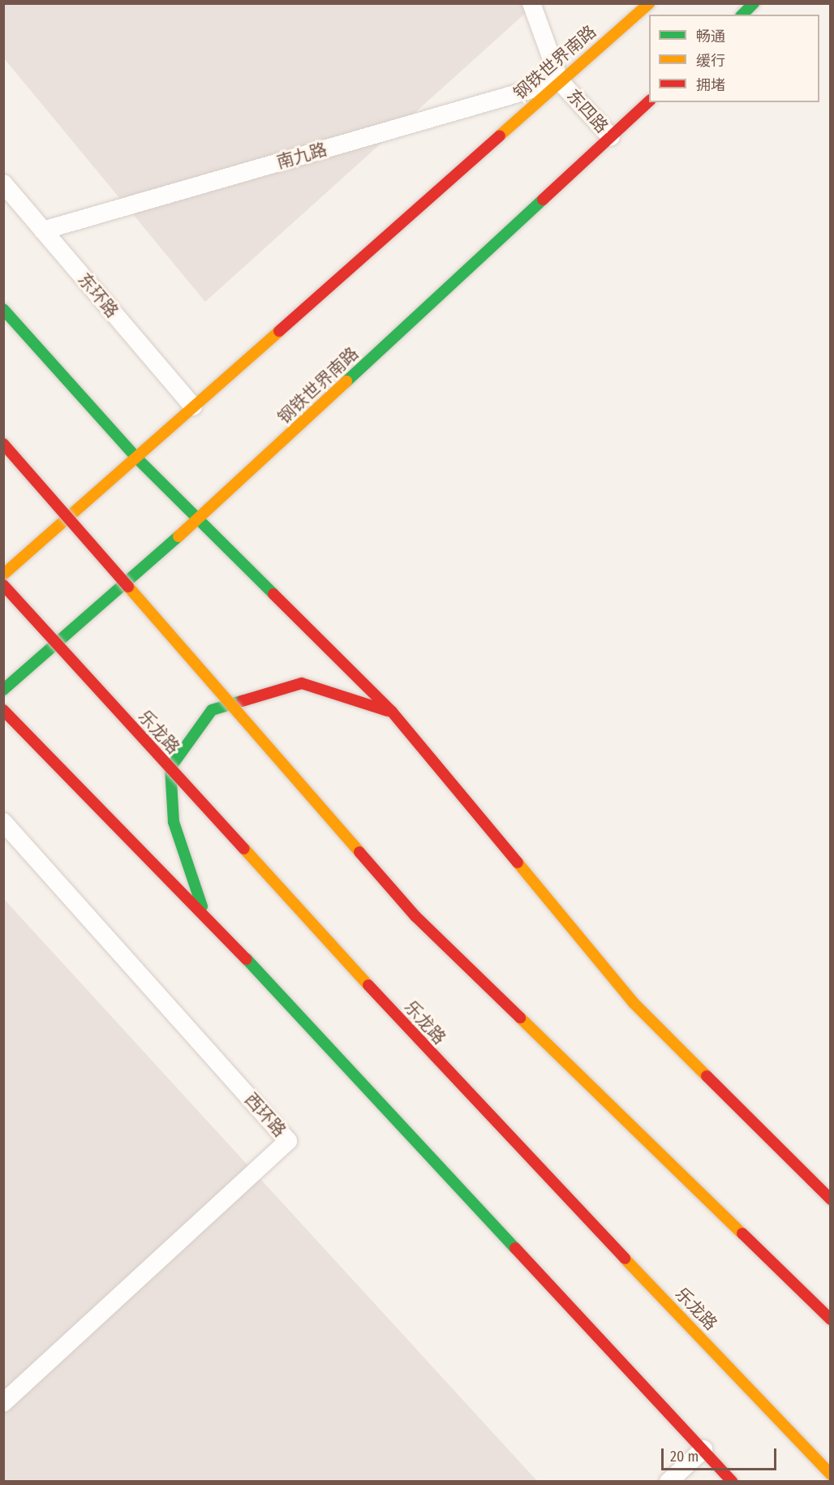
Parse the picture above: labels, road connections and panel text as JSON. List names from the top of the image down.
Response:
{
  "streets": {
    "main road": ["钢铁世界南路", "乐龙路"],
    "lane": [
      "东四路",
      "南九路",
      "东环路",
      "西环路"
    ]
  },
  "crossings": [
    ["钢铁世界南路", "东四路"],
    ["钢铁世界南路", "南九路"],
    ["钢铁世界南路", "东环路"],
    ["东四路", "南九路"],
    ["南九路", "东环路"]
  ],
  "legend": ["畅通", "缓行", "拥堵"],
  "scale_bar": "20 m"
}
